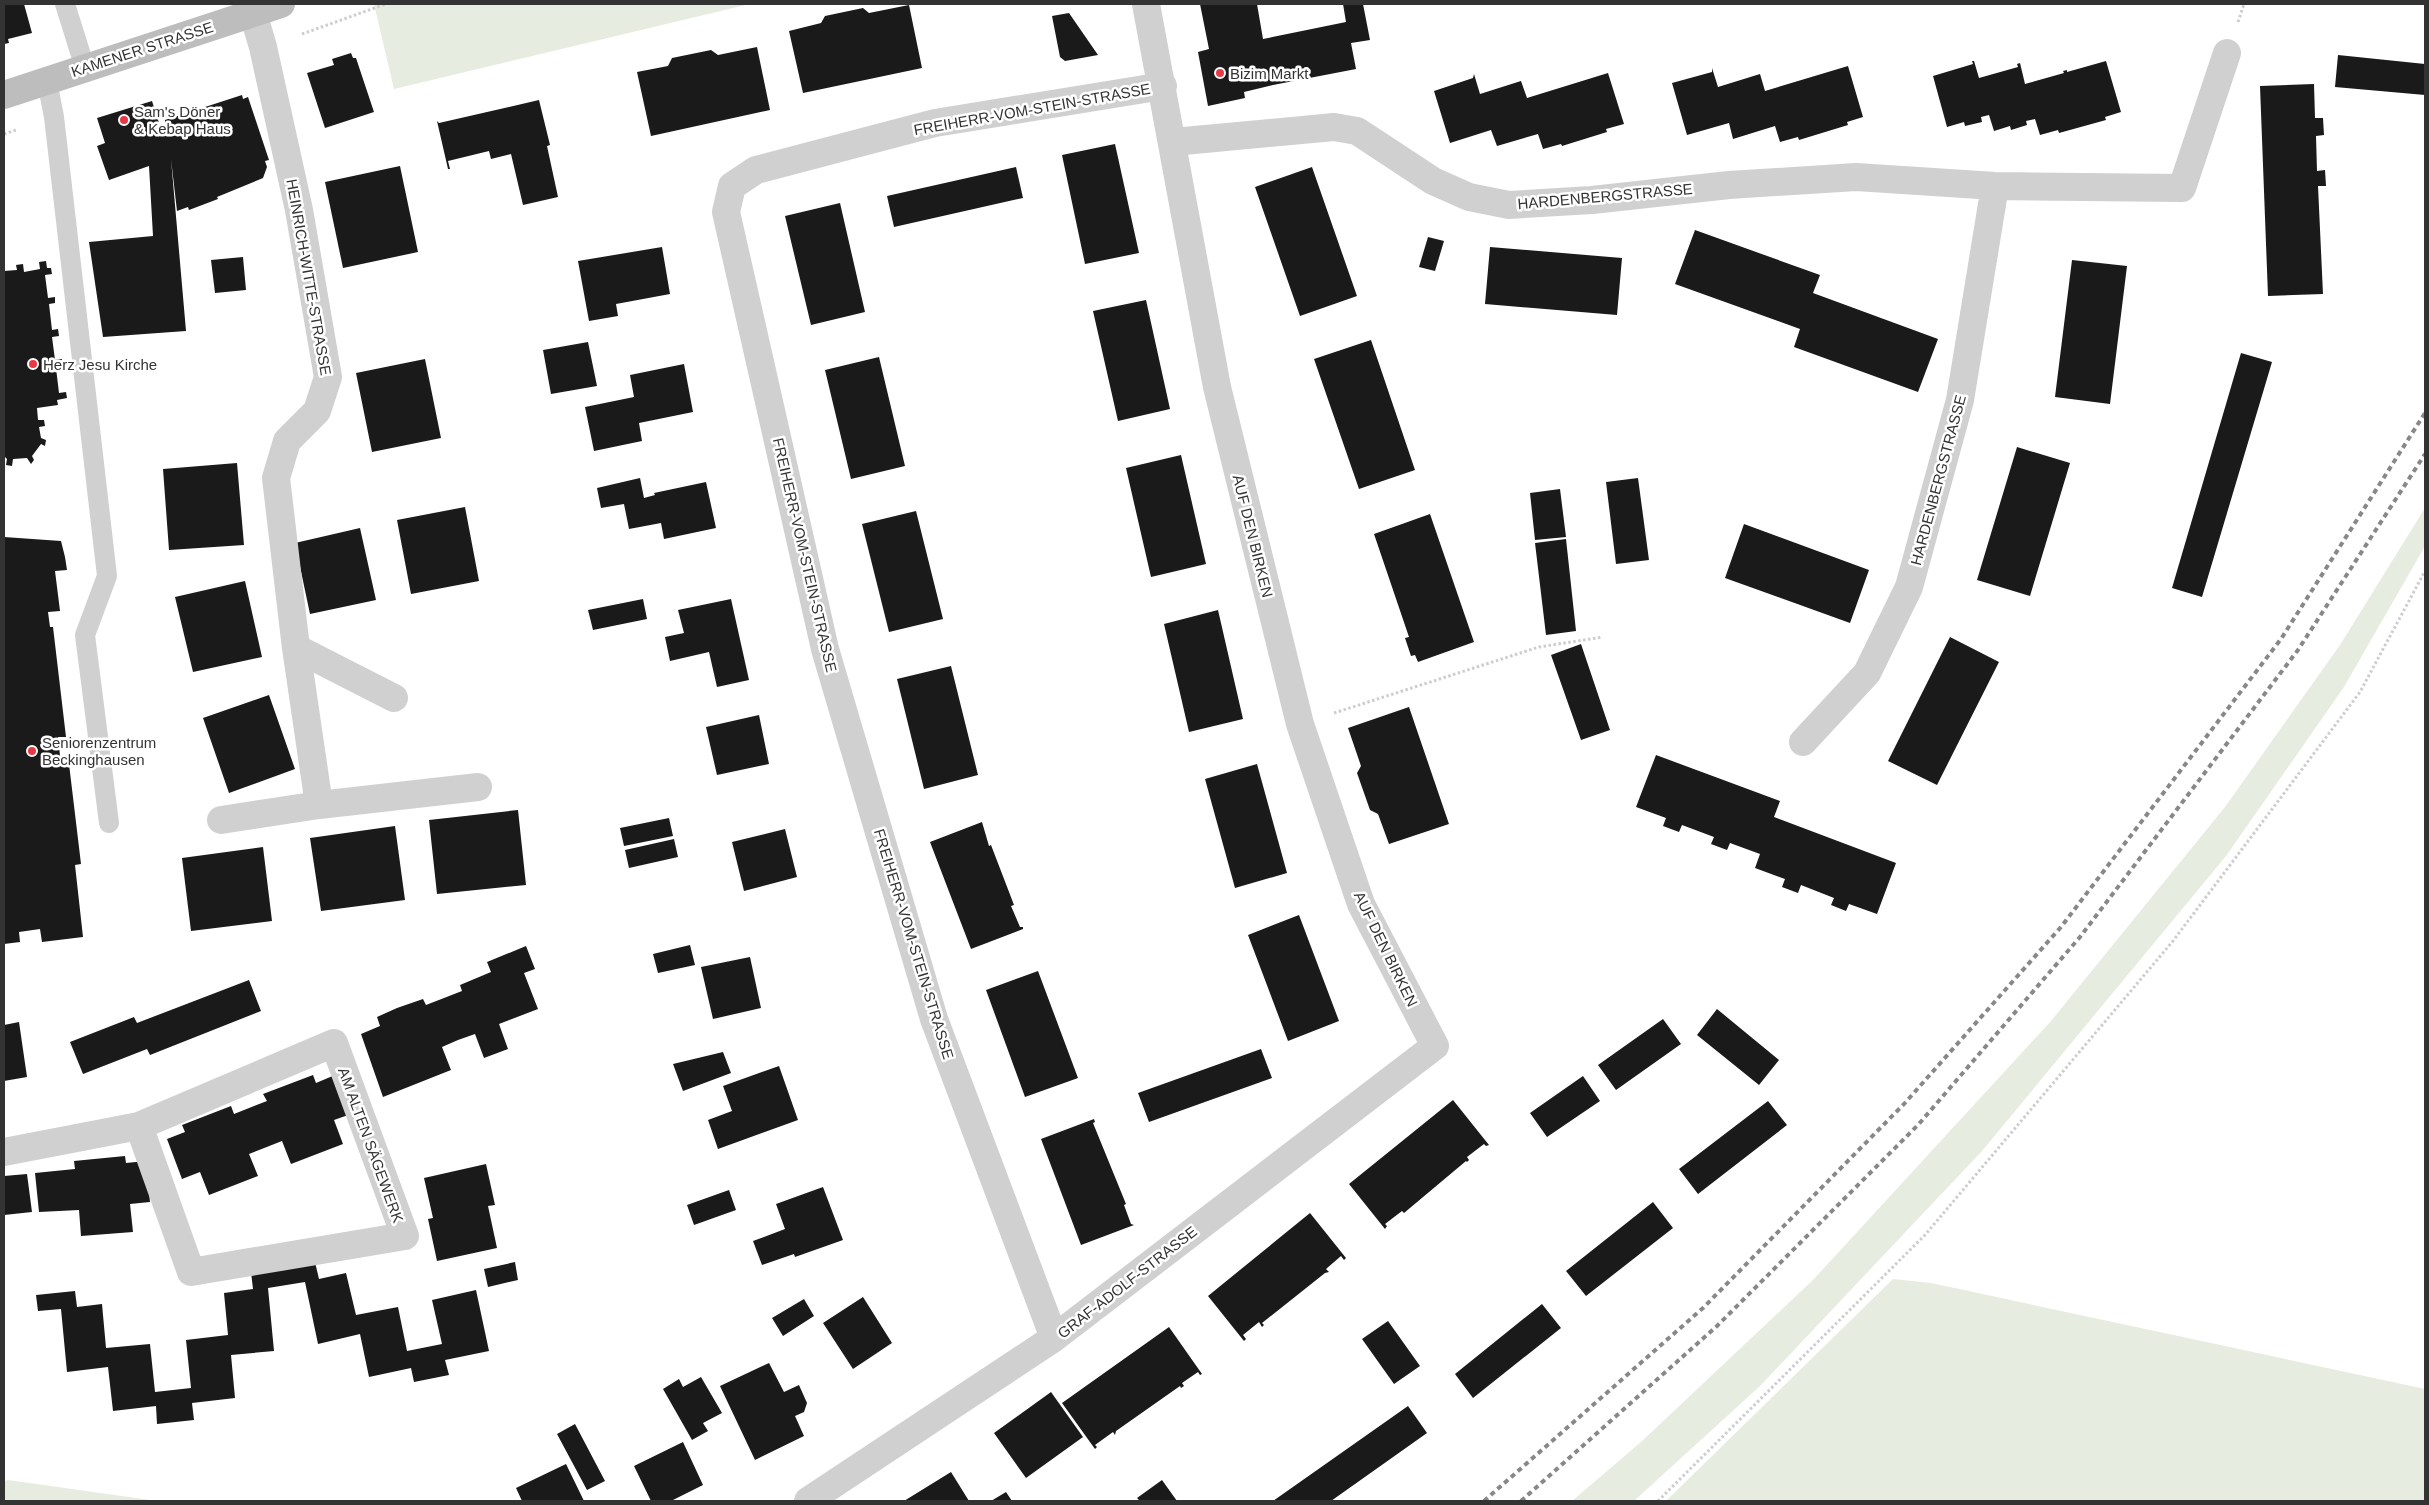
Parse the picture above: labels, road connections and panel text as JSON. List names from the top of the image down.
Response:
{
  "streets": {
    "main road": ["KAMENER STRASSE"],
    "street": [
      "FREIHERR-VOM-STEIN-STRASSE",
      "HARDENBERGSTRASSE",
      "HEINRICH-WITTE-STRASSE",
      "AUF DEN BIRKEN",
      "AM ALTEN SÄGEWERK",
      "GRAF-ADOLF-STRASSE"
    ]
  },
  "crossings": [
    ["KAMENER STRASSE", "HEINRICH-WITTE-STRASSE"],
    ["FREIHERR-VOM-STEIN-STRASSE", "AUF DEN BIRKEN"],
    ["FREIHERR-VOM-STEIN-STRASSE", "GRAF-ADOLF-STRASSE"],
    ["HARDENBERGSTRASSE", "AUF DEN BIRKEN"],
    ["AUF DEN BIRKEN", "GRAF-ADOLF-STRASSE"]
  ],
  "places": [
    "Bizim Markt",
    "Sam's Döner & Kebap Haus",
    "Herz Jesu Kirche",
    "Seniorenzentrum Beckinghausen"
  ]
}
